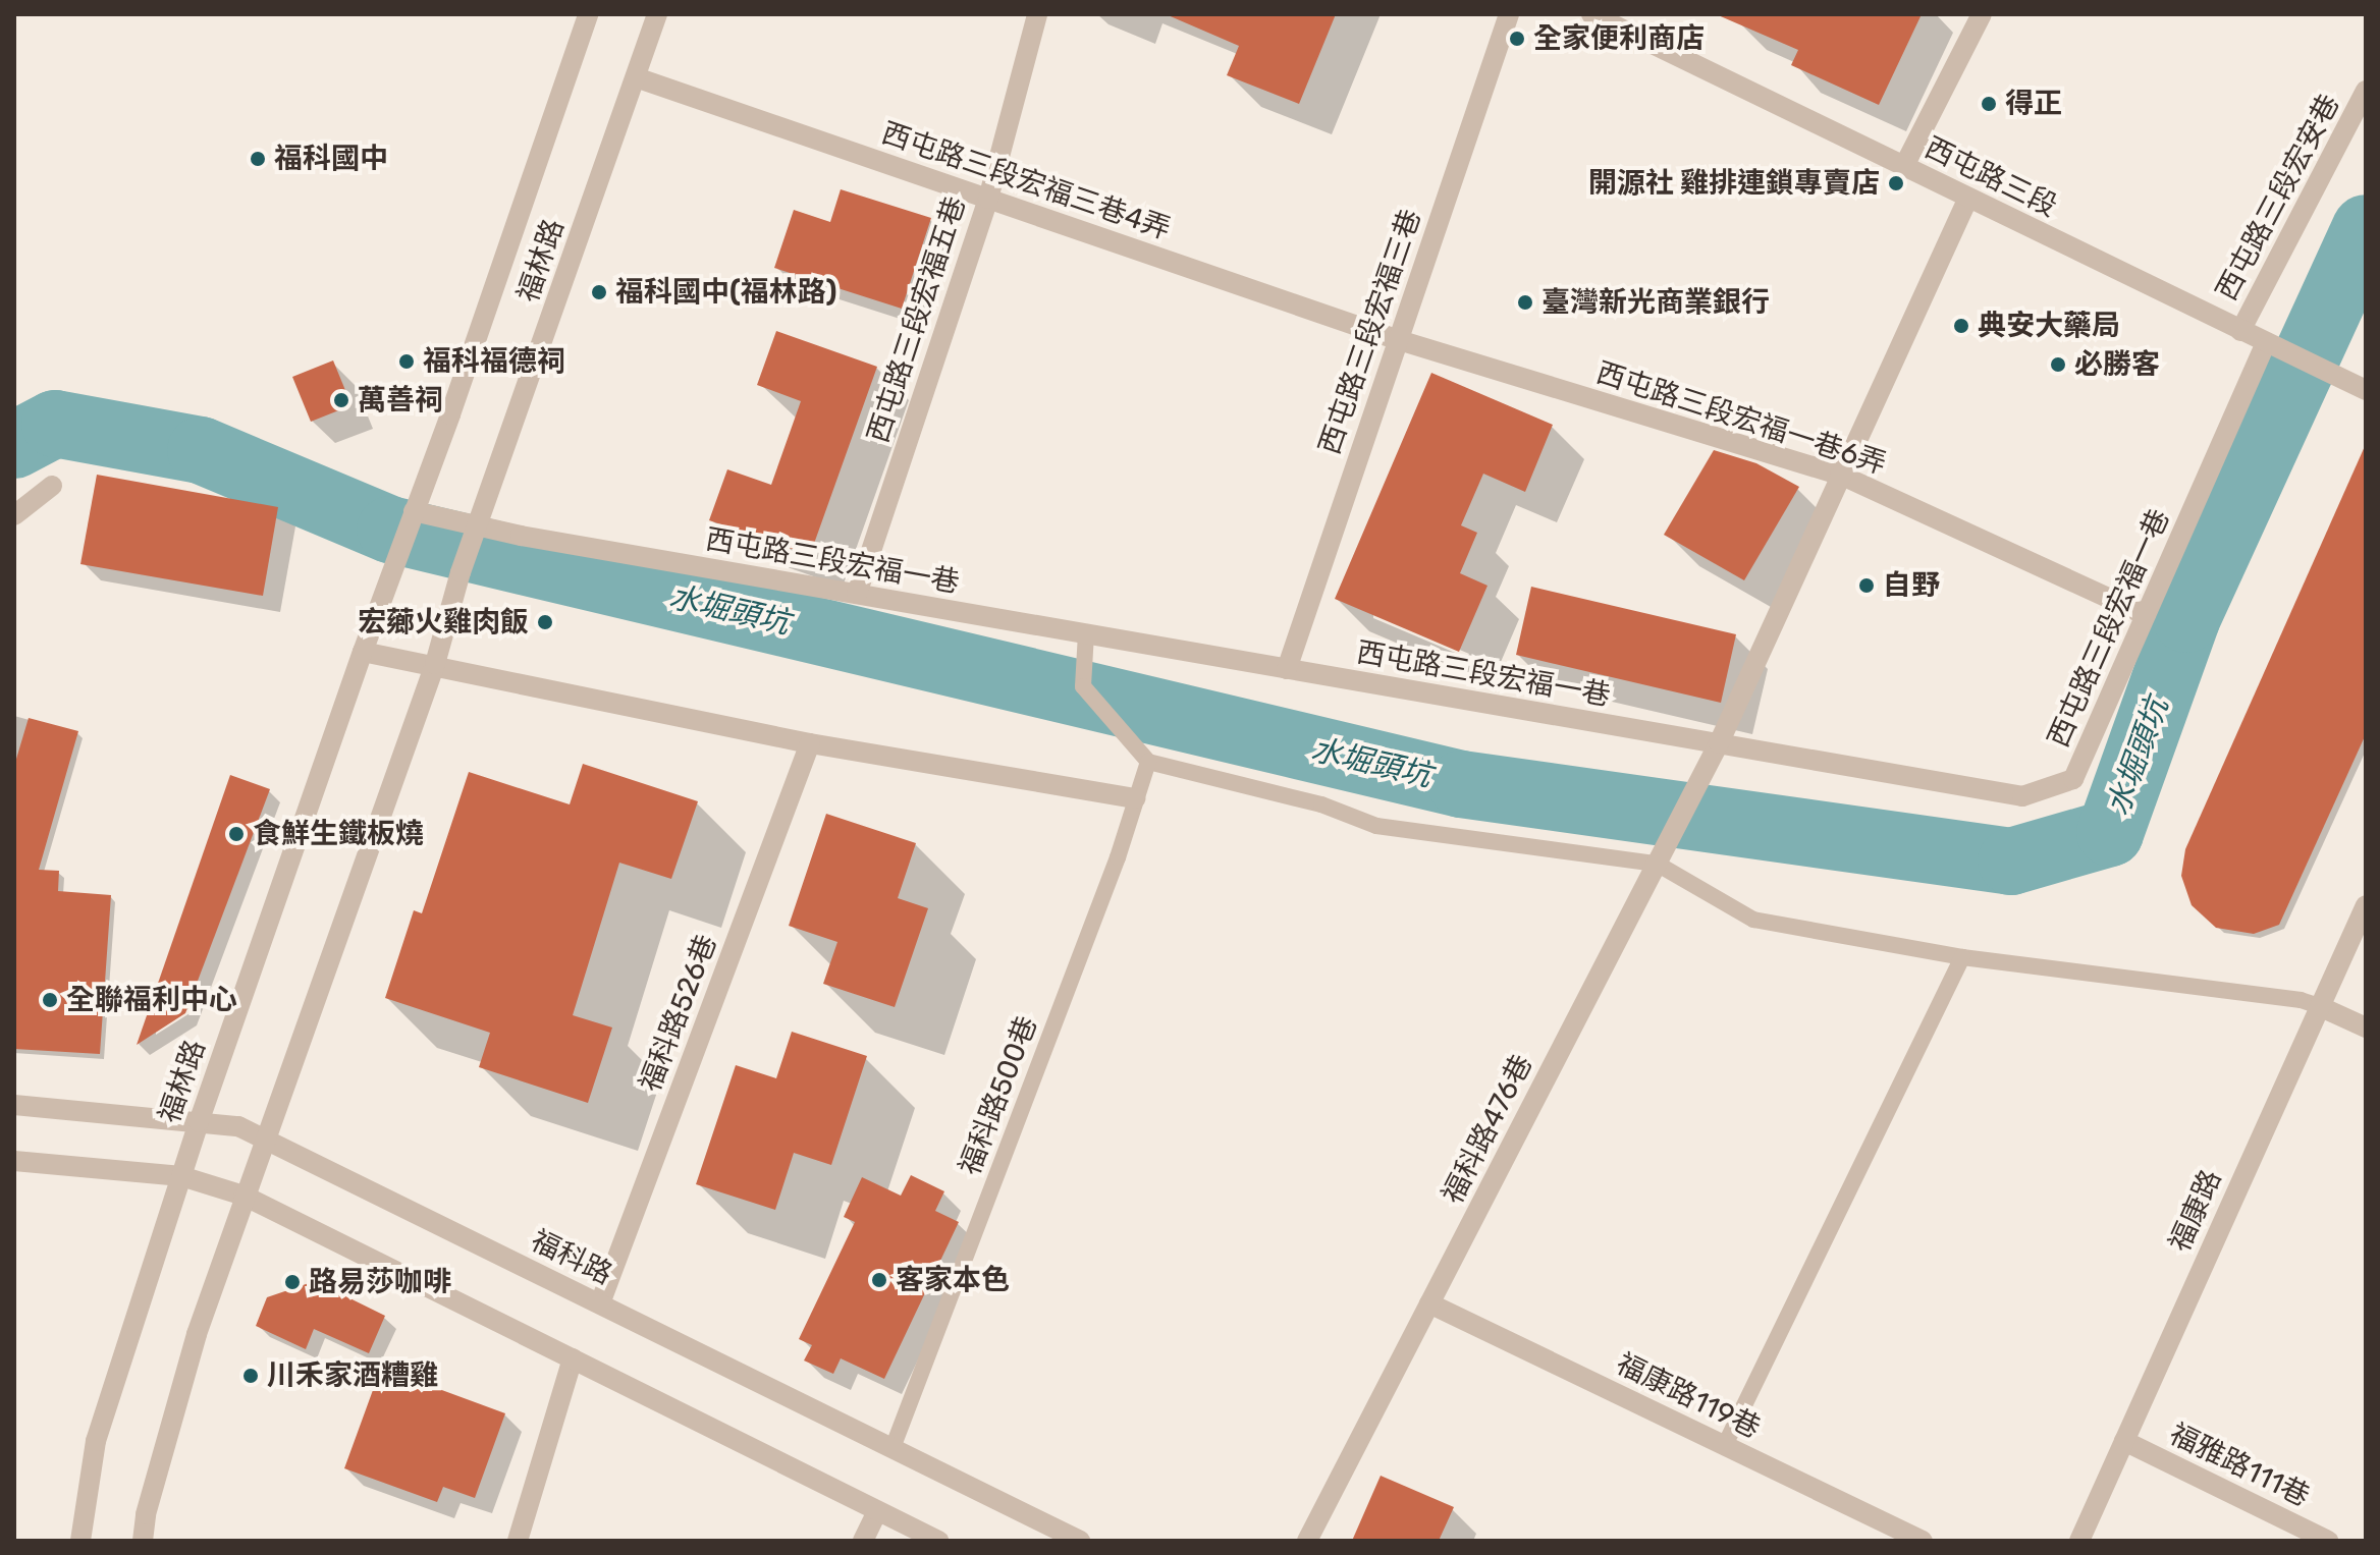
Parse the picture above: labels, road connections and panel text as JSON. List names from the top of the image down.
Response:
{
  "streets": {
    "street": [
      "西屯路三段",
      "西屯路三段宏福三巷4弄",
      "西屯路三段宏安巷",
      "福林路",
      "西屯路三段宏福五巷",
      "西屯路三段宏福三巷",
      "西屯路三段宏福一巷6弄",
      "西屯路三段宏福一巷",
      "福科路526巷",
      "福科路476巷",
      "福康路",
      "福科路",
      "福康路119巷",
      "福雅路111巷"
    ],
    "lane": ["福科路500巷"]
  },
  "crossings": [
    ["西屯路三段", "西屯路三段宏安巷"],
    ["西屯路三段", "西屯路三段宏福一巷"],
    ["西屯路三段", "福科路476巷"],
    ["西屯路三段宏福三巷4弄", "福林路"],
    ["西屯路三段宏福三巷4弄", "西屯路三段宏福五巷"],
    ["西屯路三段宏福三巷4弄", "西屯路三段宏福三巷"],
    ["西屯路三段宏福三巷4弄", "西屯路三段宏福一巷6弄"],
    ["福林路", "西屯路三段宏福一巷"],
    ["福林路", "福科路"],
    ["西屯路三段宏福五巷", "西屯路三段宏福一巷"],
    ["西屯路三段宏福三巷", "西屯路三段宏福一巷6弄"],
    ["西屯路三段宏福三巷", "西屯路三段宏福一巷"],
    ["西屯路三段宏福一巷6弄", "西屯路三段宏福一巷"],
    ["西屯路三段宏福一巷6弄", "福科路476巷"],
    ["西屯路三段宏福一巷", "福科路476巷"],
    ["福科路526巷", "福科路"],
    ["福科路500巷", "福科路"],
    ["福科路476巷", "福康路119巷"],
    ["福康路", "福雅路111巷"]
  ],
  "water": ["水堀頭坑"],
  "places": [
    "全家便利商店",
    "得正",
    "福科國中",
    "開源社 雞排連鎖專賣店",
    "福科國中(福林路)",
    "臺灣新光商業銀行",
    "典安大藥局",
    "福科福德祠",
    "必勝客",
    "萬善祠",
    "自野",
    "宏薌火雞肉飯",
    "食鮮生鐵板燒",
    "全聯福利中心",
    "客家本色",
    "路易莎咖啡",
    "川禾家酒糟雞"
  ]
}
